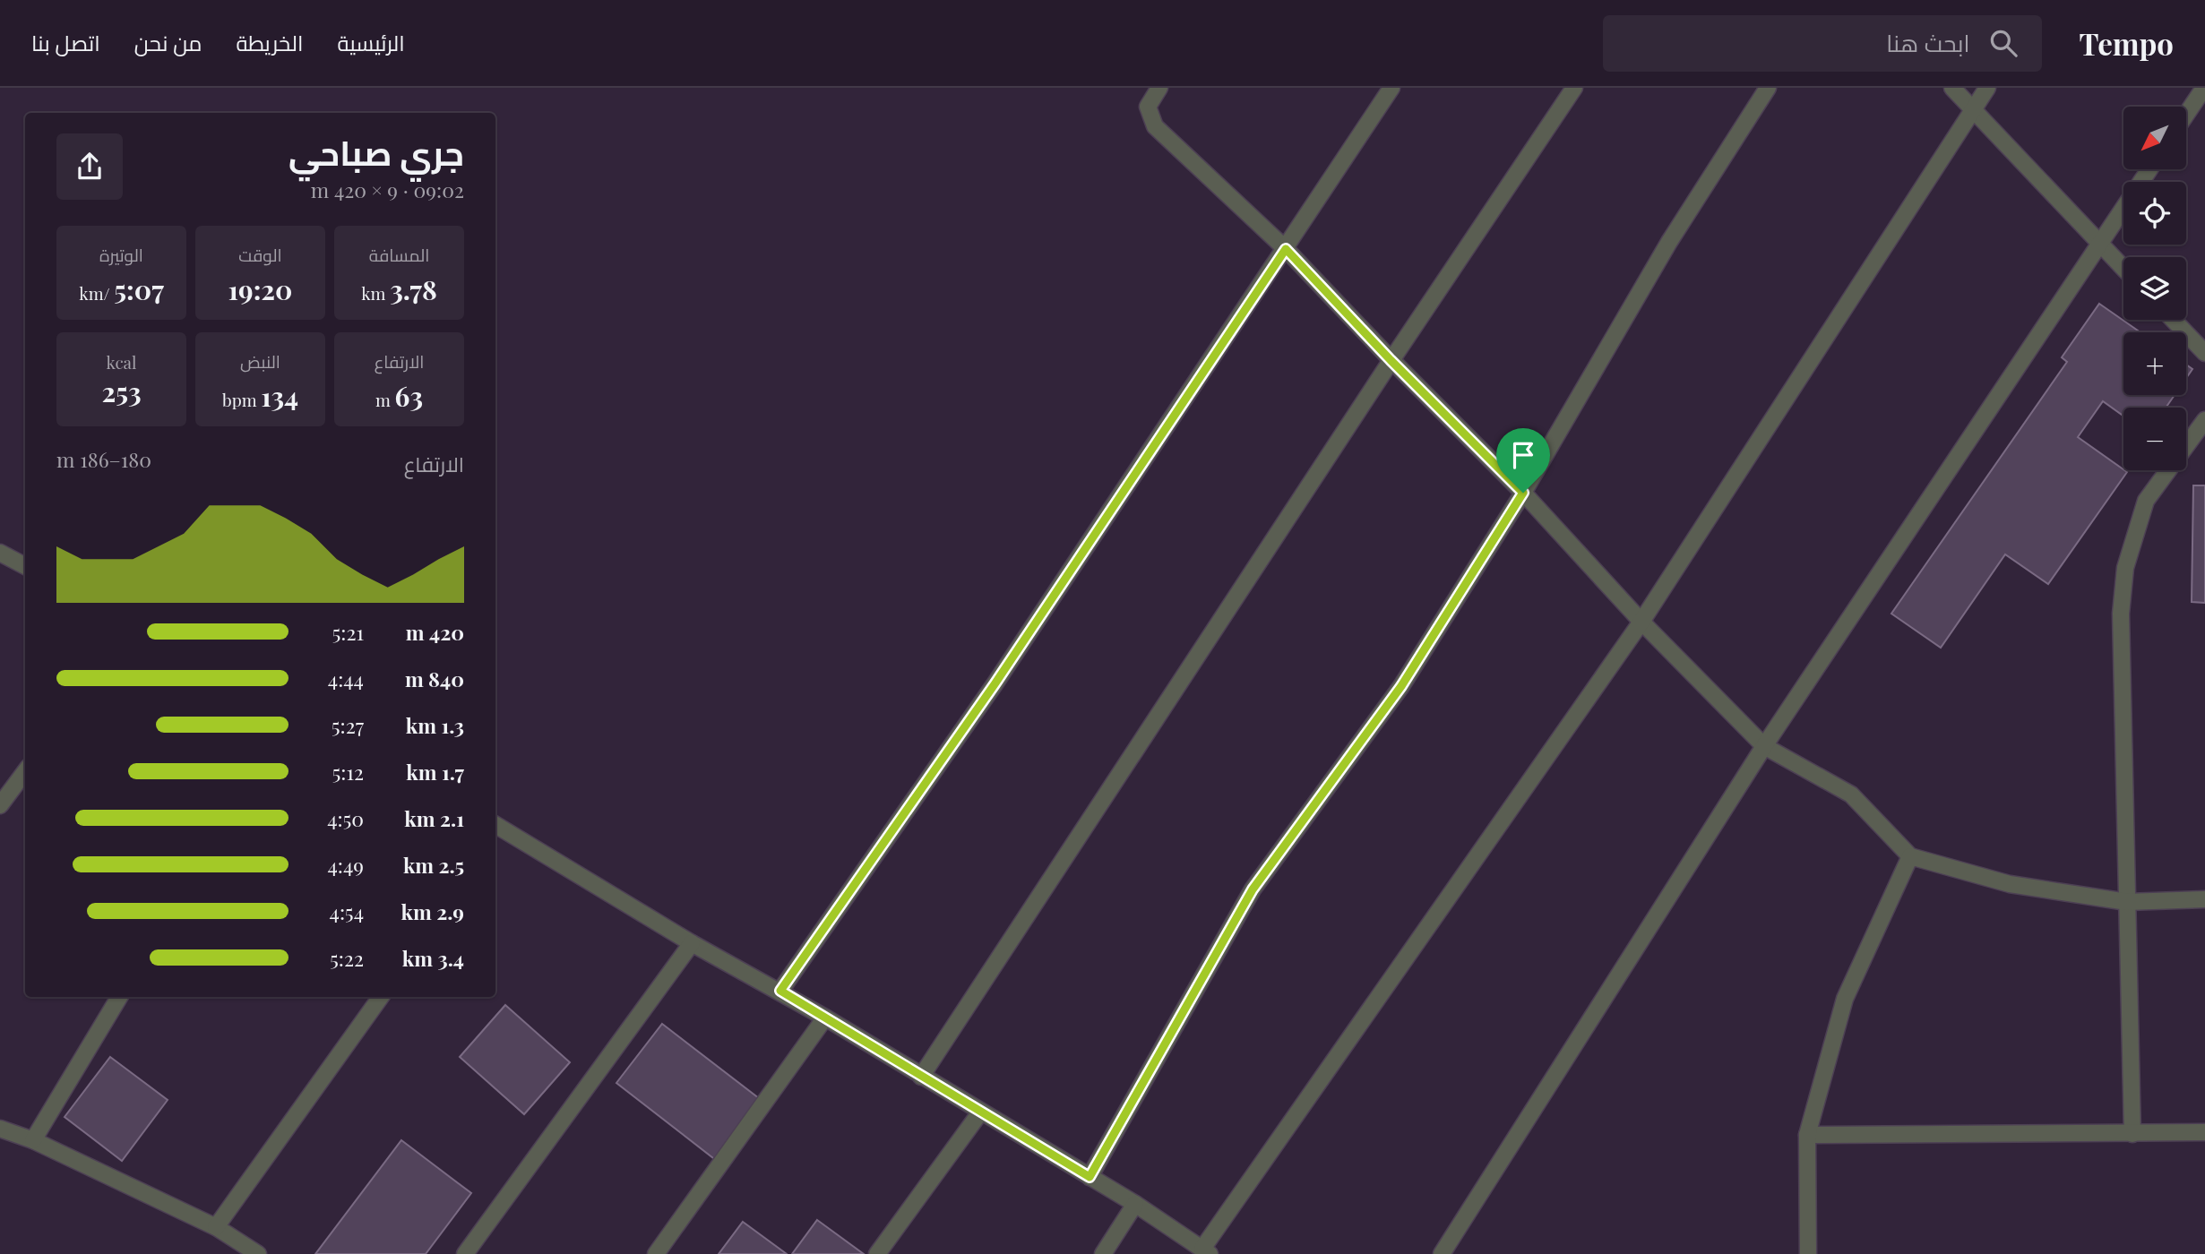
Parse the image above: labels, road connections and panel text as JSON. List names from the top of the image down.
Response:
{
  "north": "bottom left",
  "page": {
    "header": "Tempo",
    "search": "ابحث هنا",
    "nav": [
      "الرئيسية",
      "الخريطة",
      "من نحن",
      "اتصل بنا"
    ],
    "map_buttons": ["+", "−"],
    "heading": ["جري صباحي", "09:02 · 9 × 420 m"],
    "stats": [
      ["المسافة", "3.78 km"],
      ["الوقت", "19:20"],
      ["الوتيرة", "5:07 /km"],
      ["الارتفاع", "63 m"],
      ["النبض", "134 bpm"],
      ["kcal", "253"]
    ],
    "chart": ["الارتفاع", "180–186 m"],
    "list": [
      {
        "name": "420 m",
        "note": "5:21"
      },
      {
        "name": "840 m",
        "note": "4:44"
      },
      {
        "name": "1.3 km",
        "note": "5:27"
      },
      {
        "name": "1.7 km",
        "note": "5:12"
      },
      {
        "name": "2.1 km",
        "note": "4:50"
      },
      {
        "name": "2.5 km",
        "note": "4:49"
      },
      {
        "name": "2.9 km",
        "note": "4:54"
      },
      {
        "name": "3.4 km",
        "note": "5:22"
      }
    ]
  }
}
